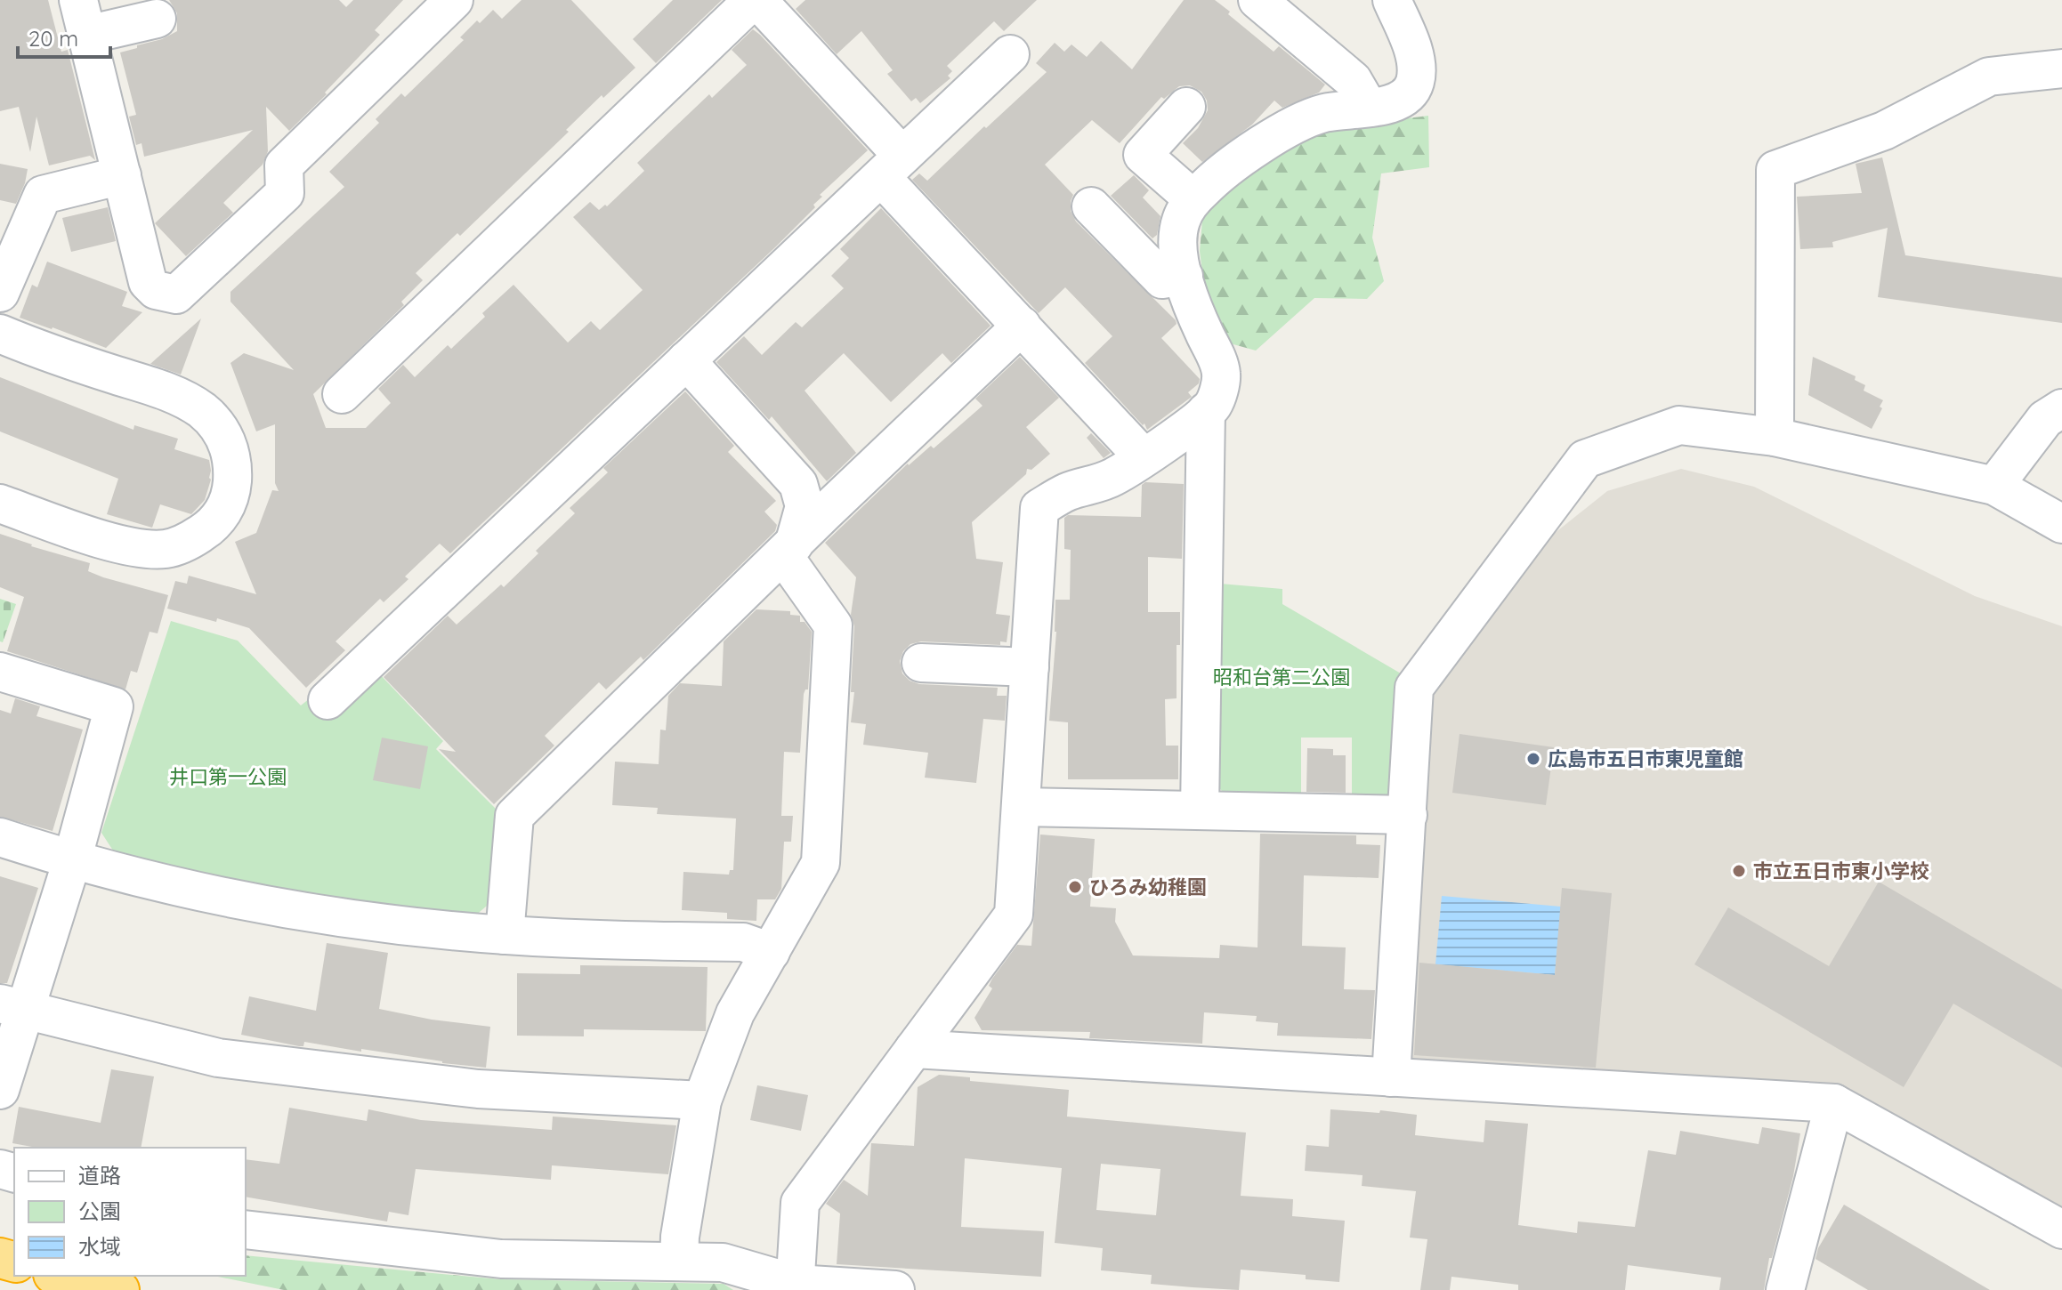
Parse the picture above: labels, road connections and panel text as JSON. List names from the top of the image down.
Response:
{
  "parks": ["昭和台第二公園", "井口第一公園"],
  "places": ["広島市五日市東児童館", "市立五日市東小学校", "ひろみ幼稚園"],
  "legend": ["道路", "公園", "水域"],
  "scale_bar": "20 m"
}
